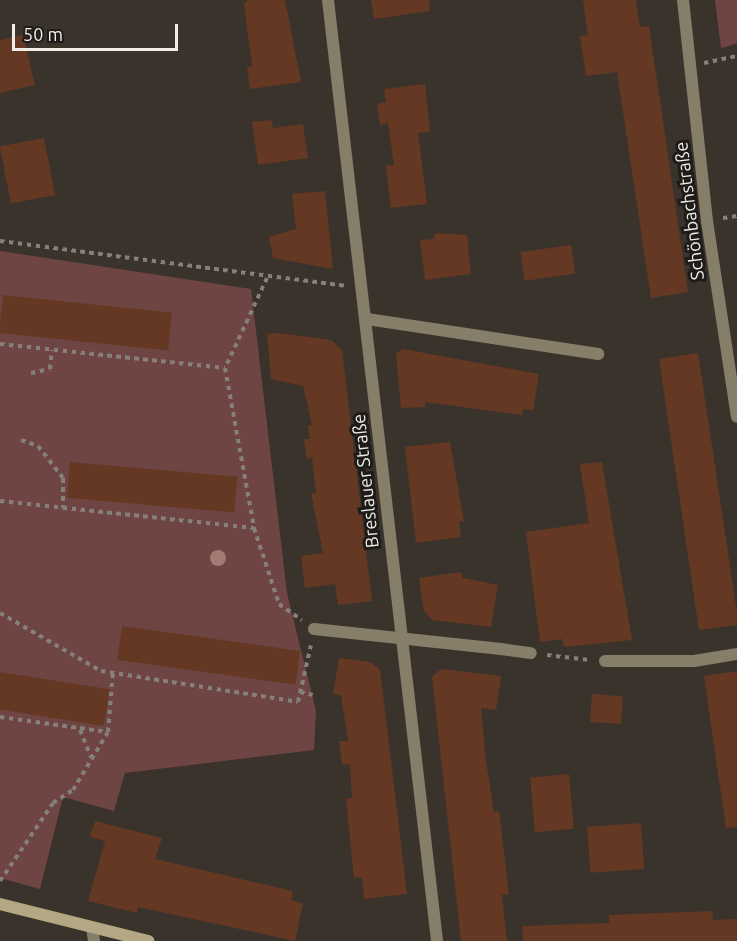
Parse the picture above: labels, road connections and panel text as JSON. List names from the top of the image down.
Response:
{
  "streets": {
    "street": ["Schönbachstraße", "Breslauer Straße"]
  },
  "scale_bar": "50 m"
}
